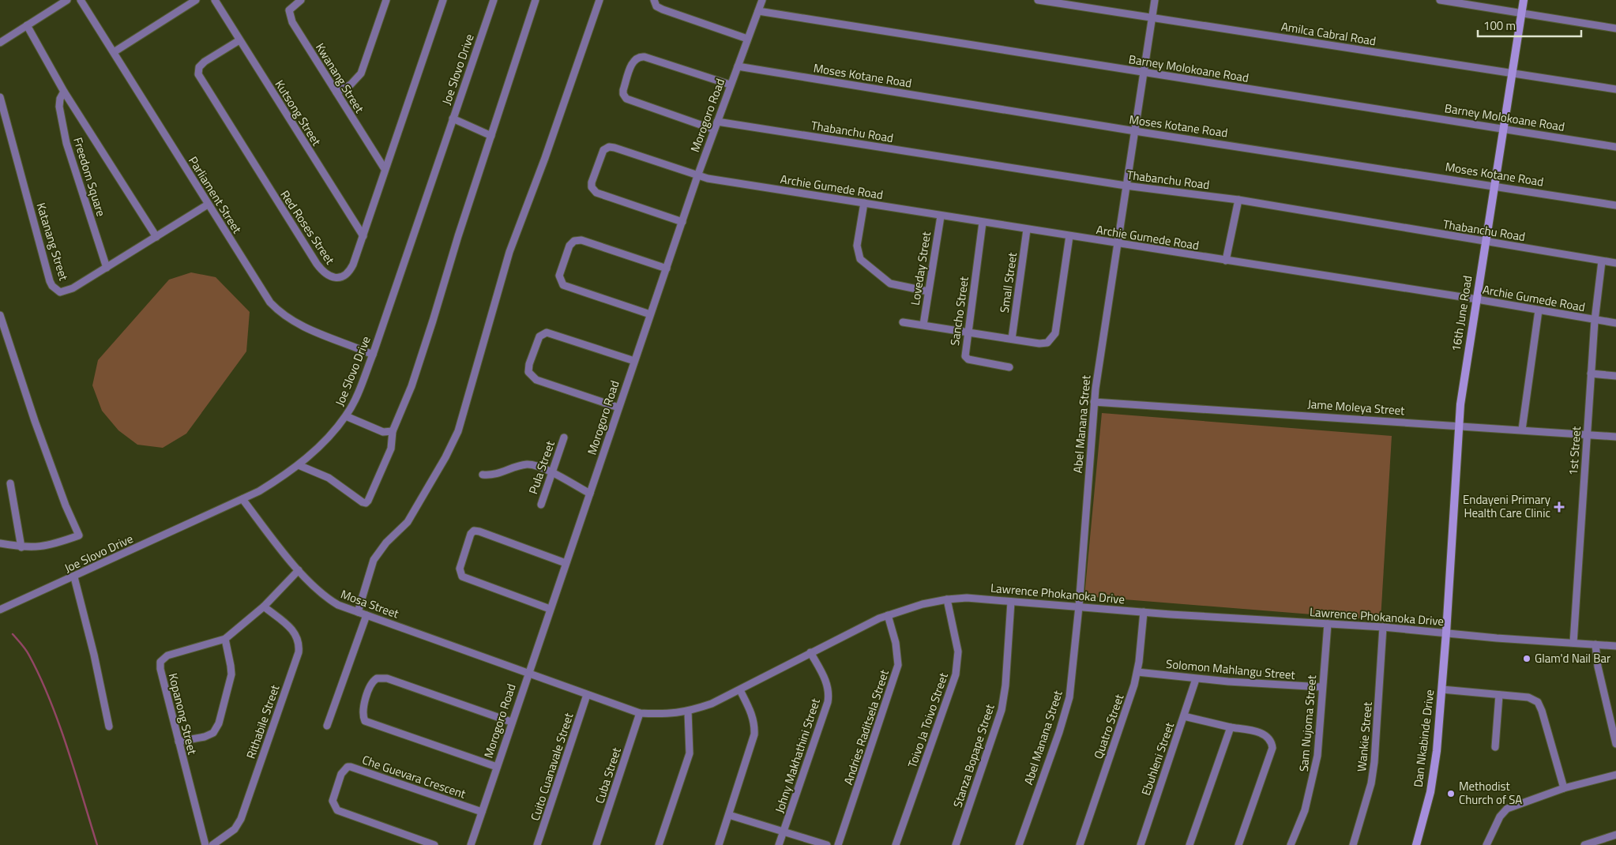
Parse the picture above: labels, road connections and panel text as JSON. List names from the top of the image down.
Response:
{
  "streets": {
    "street": [
      "Amilca Cabral Road",
      "Barney Molokoane Road",
      "Joe Slovo Drive",
      "Moses Kotane Road",
      "Kwanang Street",
      "Kutsong Street",
      "Morogoro Road",
      "Thabanchu Road",
      "Freedom Square",
      "Archie Gumede Road",
      "Parliament Street",
      "Red Roses Street",
      "Katanang Street",
      "Loveday Street",
      "Small Street",
      "Sancho Street",
      "16th June Road",
      "Jame Moleya Street",
      "Abel Manana Street",
      "1st Street",
      "Pula Street",
      "Lawrence Phokanoka Drive",
      "Mosa Street",
      "Solomon Mahlangu Street",
      "Kopanong Street",
      "Toivo Ja Toivo Street",
      "Rithabile Street",
      "Sam Nujoma Street",
      "Quatro Street",
      "Andries Raditsela Street",
      "Wankie Street",
      "Dan Nkabinde Drive",
      "Johny Makhathini Street",
      "Stanza Bopape Street",
      "Ebuhleni Street",
      "Cuito Cuanavale Street",
      "Cuba Street",
      "Che Guevara Crescent"
    ]
  },
  "crossings": [
    ["Amilca Cabral Road", "16th June Road"],
    ["Amilca Cabral Road", "Abel Manana Street"],
    ["Barney Molokoane Road", "Morogoro Road"],
    ["Barney Molokoane Road", "16th June Road"],
    ["Barney Molokoane Road", "Abel Manana Street"],
    ["Joe Slovo Drive", "Parliament Street"],
    ["Joe Slovo Drive", "Mosa Street"],
    ["Moses Kotane Road", "Morogoro Road"],
    ["Moses Kotane Road", "16th June Road"],
    ["Moses Kotane Road", "Abel Manana Street"],
    ["Kwanang Street", "Red Roses Street"],
    ["Kutsong Street", "Red Roses Street"],
    ["Morogoro Road", "Thabanchu Road"],
    ["Morogoro Road", "Archie Gumede Road"],
    ["Morogoro Road", "Lawrence Phokanoka Drive"],
    ["Morogoro Road", "Mosa Street"],
    ["Morogoro Road", "Che Guevara Crescent"],
    ["Thabanchu Road", "16th June Road"],
    ["Thabanchu Road", "Abel Manana Street"],
    ["Thabanchu Road", "1st Street"],
    ["Freedom Square", "Katanang Street"],
    ["Archie Gumede Road", "Loveday Street"],
    ["Archie Gumede Road", "Small Street"],
    ["Archie Gumede Road", "Sancho Street"],
    ["Archie Gumede Road", "16th June Road"],
    ["Archie Gumede Road", "Abel Manana Street"],
    ["Archie Gumede Road", "1st Street"],
    ["Parliament Street", "Katanang Street"],
    ["16th June Road", "Jame Moleya Street"],
    ["16th June Road", "Lawrence Phokanoka Drive"],
    ["16th June Road", "Dan Nkabinde Drive"],
    ["Jame Moleya Street", "Abel Manana Street"],
    ["Jame Moleya Street", "1st Street"],
    ["Abel Manana Street", "Lawrence Phokanoka Drive"],
    ["1st Street", "Lawrence Phokanoka Drive"],
    ["Lawrence Phokanoka Drive", "Mosa Street"],
    ["Lawrence Phokanoka Drive", "Toivo Ja Toivo Street"],
    ["Lawrence Phokanoka Drive", "Sam Nujoma Street"],
    ["Lawrence Phokanoka Drive", "Quatro Street"],
    ["Lawrence Phokanoka Drive", "Andries Raditsela Street"],
    ["Lawrence Phokanoka Drive", "Wankie Street"],
    ["Lawrence Phokanoka Drive", "Dan Nkabinde Drive"],
    ["Lawrence Phokanoka Drive", "Johny Makhathini Street"],
    ["Lawrence Phokanoka Drive", "Stanza Bopape Street"],
    ["Lawrence Phokanoka Drive", "Cuito Cuanavale Street"],
    ["Lawrence Phokanoka Drive", "Cuba Street"],
    ["Mosa Street", "Kopanong Street"],
    ["Solomon Mahlangu Street", "Sam Nujoma Street"],
    ["Solomon Mahlangu Street", "Quatro Street"],
    ["Solomon Mahlangu Street", "Ebuhleni Street"],
    ["Kopanong Street", "Rithabile Street"]
  ],
  "places": {
    "health": ["Endayeni Primary Health Care Clinic"],
    "other": ["Glam'd Nail Bar", "Methodist Church of SA"]
  },
  "scale_bar": "100 m"
}
